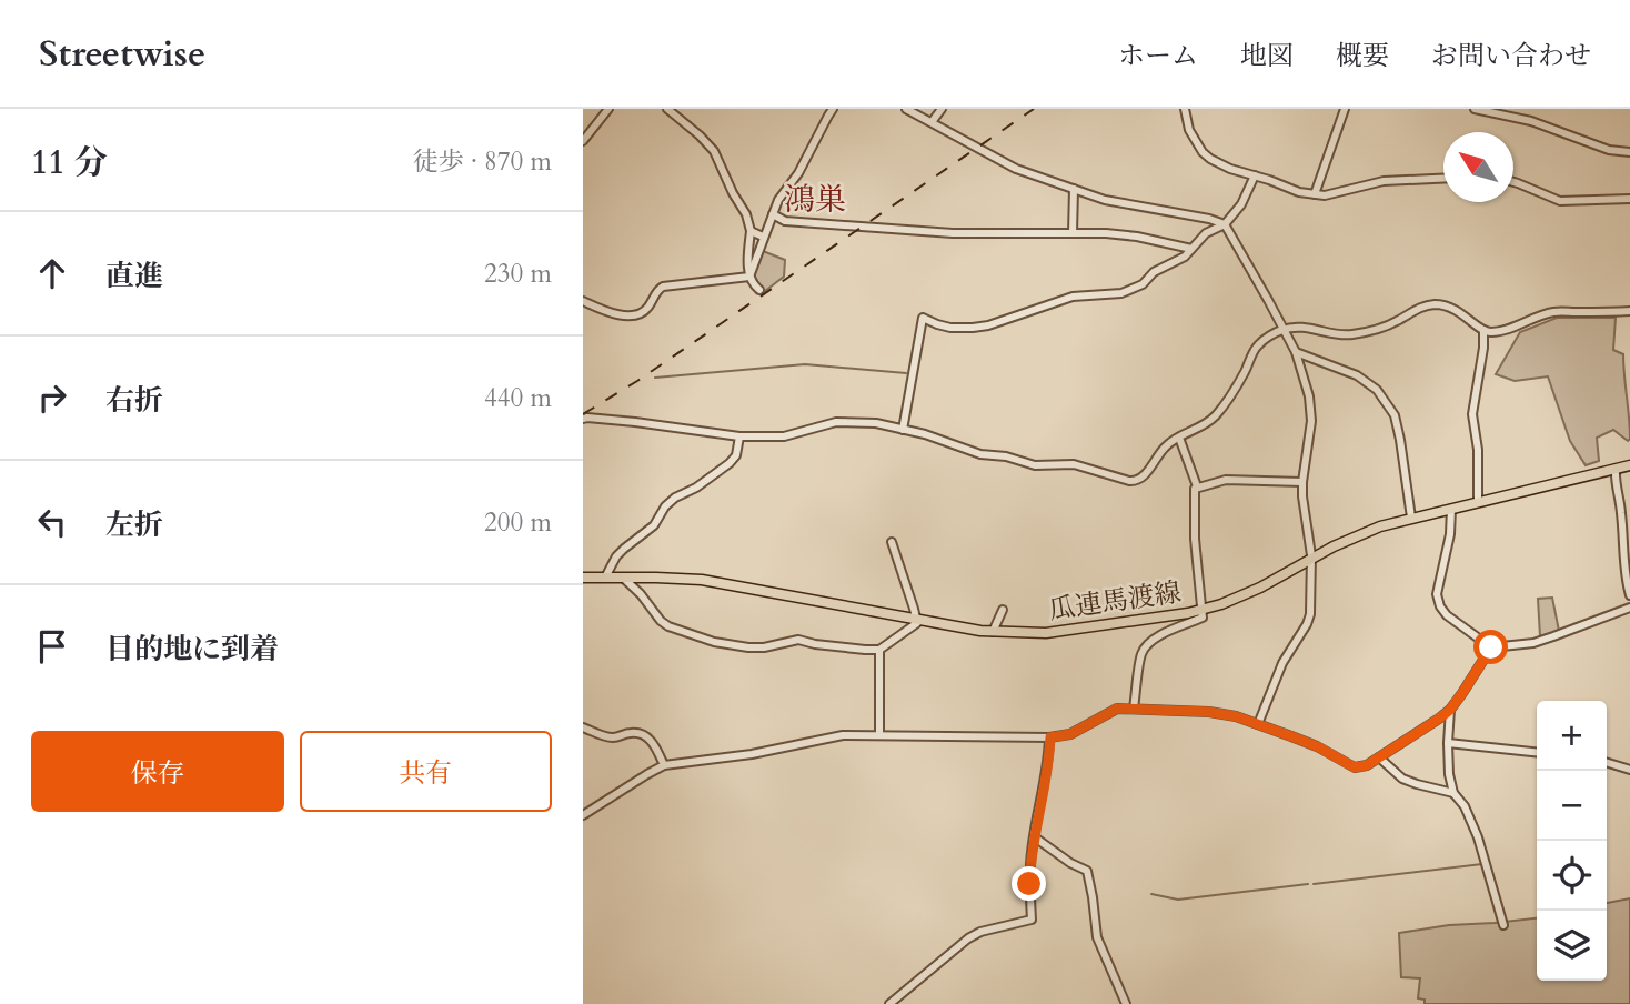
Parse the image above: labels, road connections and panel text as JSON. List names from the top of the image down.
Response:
{
  "streets": {
    "main road": ["瓜連馬渡線"]
  },
  "districts": ["鴻巣"],
  "north": "top left",
  "page": {
    "header": "Streetwise",
    "nav": [
      "ホーム",
      "地図",
      "概要",
      "お問い合わせ"
    ],
    "heading": ["11 分", "徒歩 · 870 m"],
    "list": [
      ["直進", "230 m"],
      ["右折", "440 m"],
      ["左折", "200 m"],
      "目的地に到着"
    ],
    "map_buttons": ["+", "−"],
    "buttons": ["保存", "共有"]
  }
}
